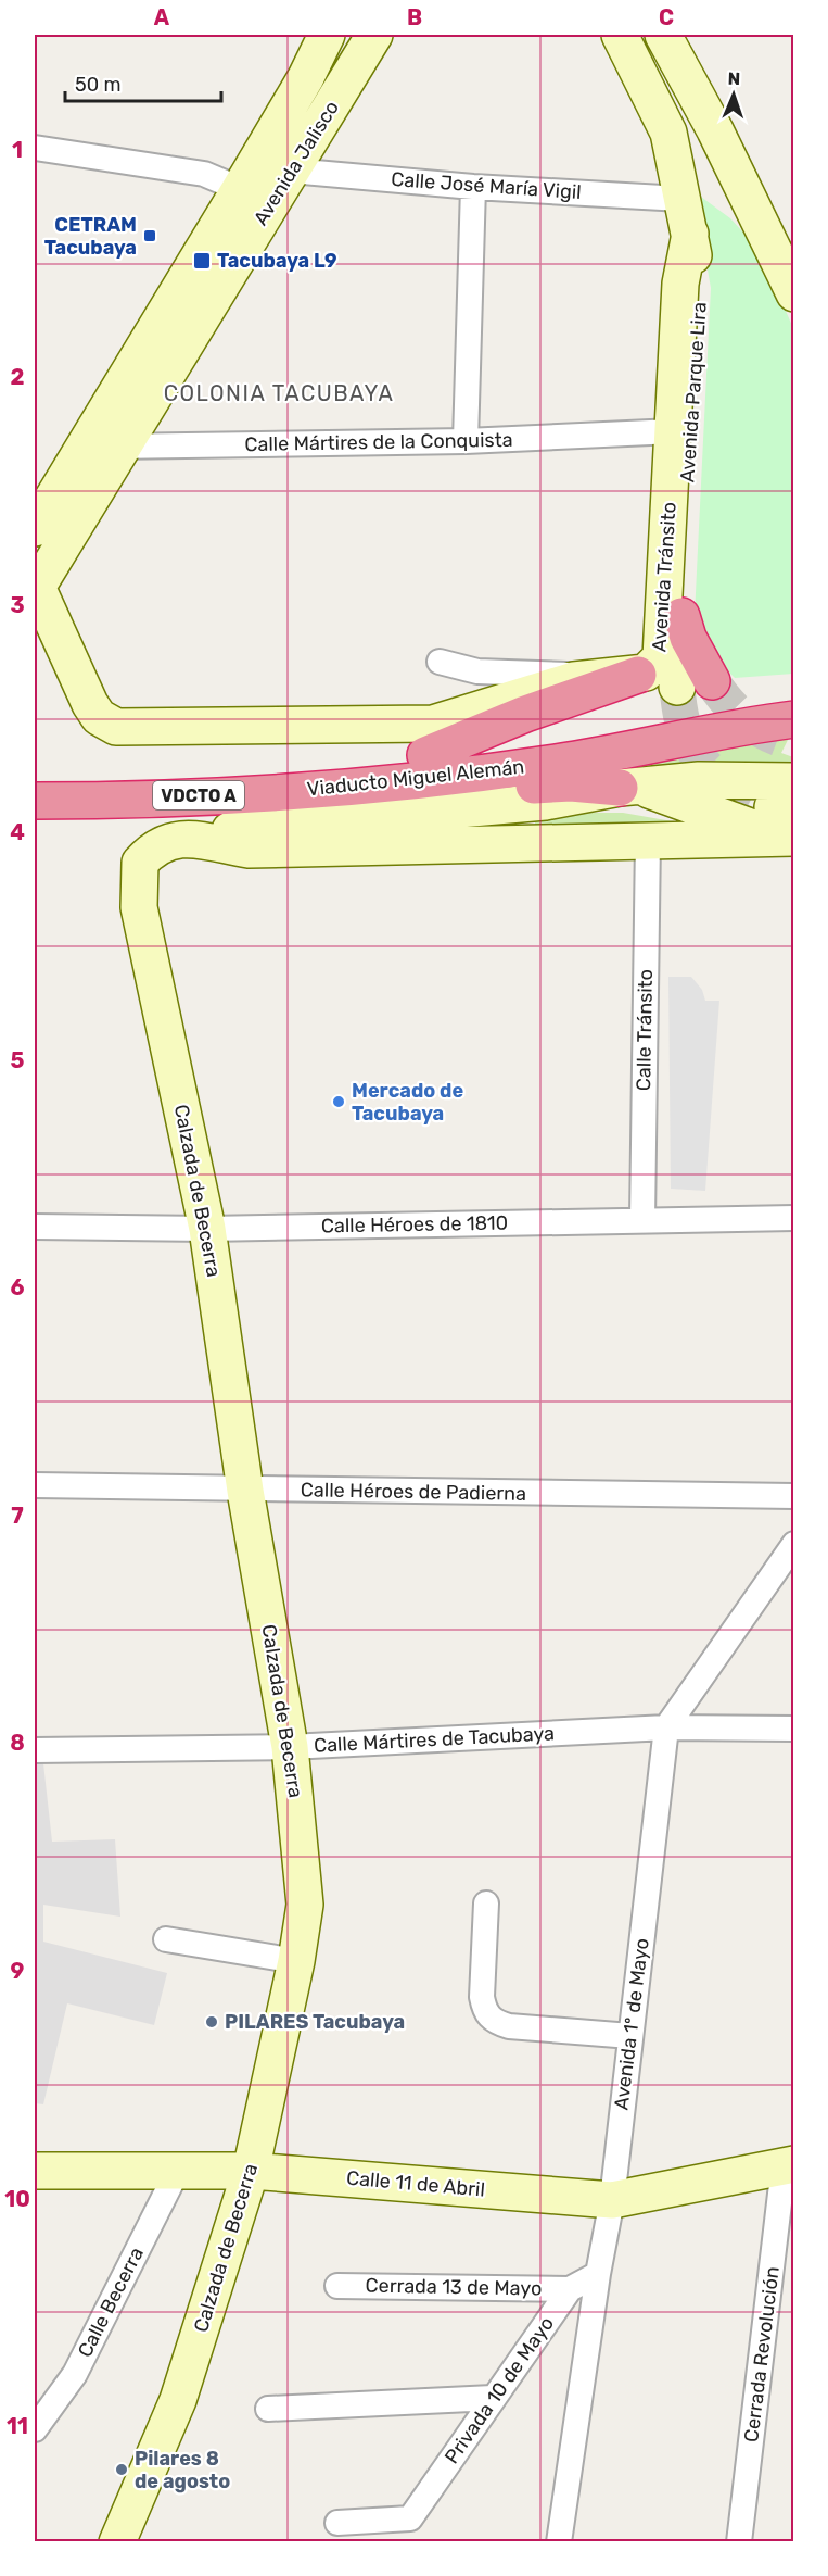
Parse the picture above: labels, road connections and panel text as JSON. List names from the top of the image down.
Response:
{
  "streets": {
    "highway": ["Viaducto Miguel Alemán", "VDCTO A"],
    "street": [
      "Avenida Jalisco",
      "Calle José María Vigil",
      "Avenida Parque Lira",
      "Calle Mártires de la Conquista",
      "Avenida Tránsito",
      "Calle Tránsito",
      "Calzada de Becerra",
      "Calle Héroes de 1810",
      "Calle Héroes de Padierna",
      "Calle Mártires de Tacubaya",
      "Avenida 1º de Mayo",
      "Calle 11 de Abril",
      "Cerrada 13 de Mayo",
      "Calle Becerra",
      "Cerrada Revolución",
      "Privada 10 de Mayo"
    ]
  },
  "crossings": [
    ["Avenida Jalisco", "Calle José María Vigil"],
    ["Avenida Jalisco", "Calle Mártires de la Conquista"],
    ["Calle José María Vigil", "Avenida Parque Lira"],
    ["Avenida Parque Lira", "Avenida Tránsito"],
    ["Calle Mártires de la Conquista", "Avenida Tránsito"],
    ["Viaducto Miguel Alemán", "Calle Tránsito"],
    ["Viaducto Miguel Alemán", "Calzada de Becerra"],
    ["Calle Tránsito", "Calle Héroes de 1810"],
    ["Calzada de Becerra", "Calle Héroes de 1810"],
    ["Calzada de Becerra", "Calle Héroes de Padierna"],
    ["Calzada de Becerra", "Calle Mártires de Tacubaya"],
    ["Calzada de Becerra", "Calle 11 de Abril"],
    ["Calle Mártires de Tacubaya", "Avenida 1º de Mayo"],
    ["Avenida 1º de Mayo", "Calle 11 de Abril"],
    ["Avenida 1º de Mayo", "Privada 10 de Mayo"],
    ["Calle 11 de Abril", "Calle Becerra"],
    ["Calle 11 de Abril", "Cerrada Revolución"],
    ["Cerrada 13 de Mayo", "Privada 10 de Mayo"]
  ],
  "districts": ["COLONIA TACUBAYA"],
  "places": {
    "transit": ["CETRAM Tacubaya", "Tacubaya L9"],
    "other": ["Mercado de Tacubaya", "PILARES Tacubaya", "Pilares 8 de agosto"]
  },
  "scale_bar": "50 m",
  "north": "top",
  "grid": {
    "columns": ["A", "B", "C"],
    "rows": [
      "1",
      "2",
      "3",
      "4",
      "5",
      "6",
      "7",
      "8",
      "9",
      "10",
      "11"
    ]
  }
}
